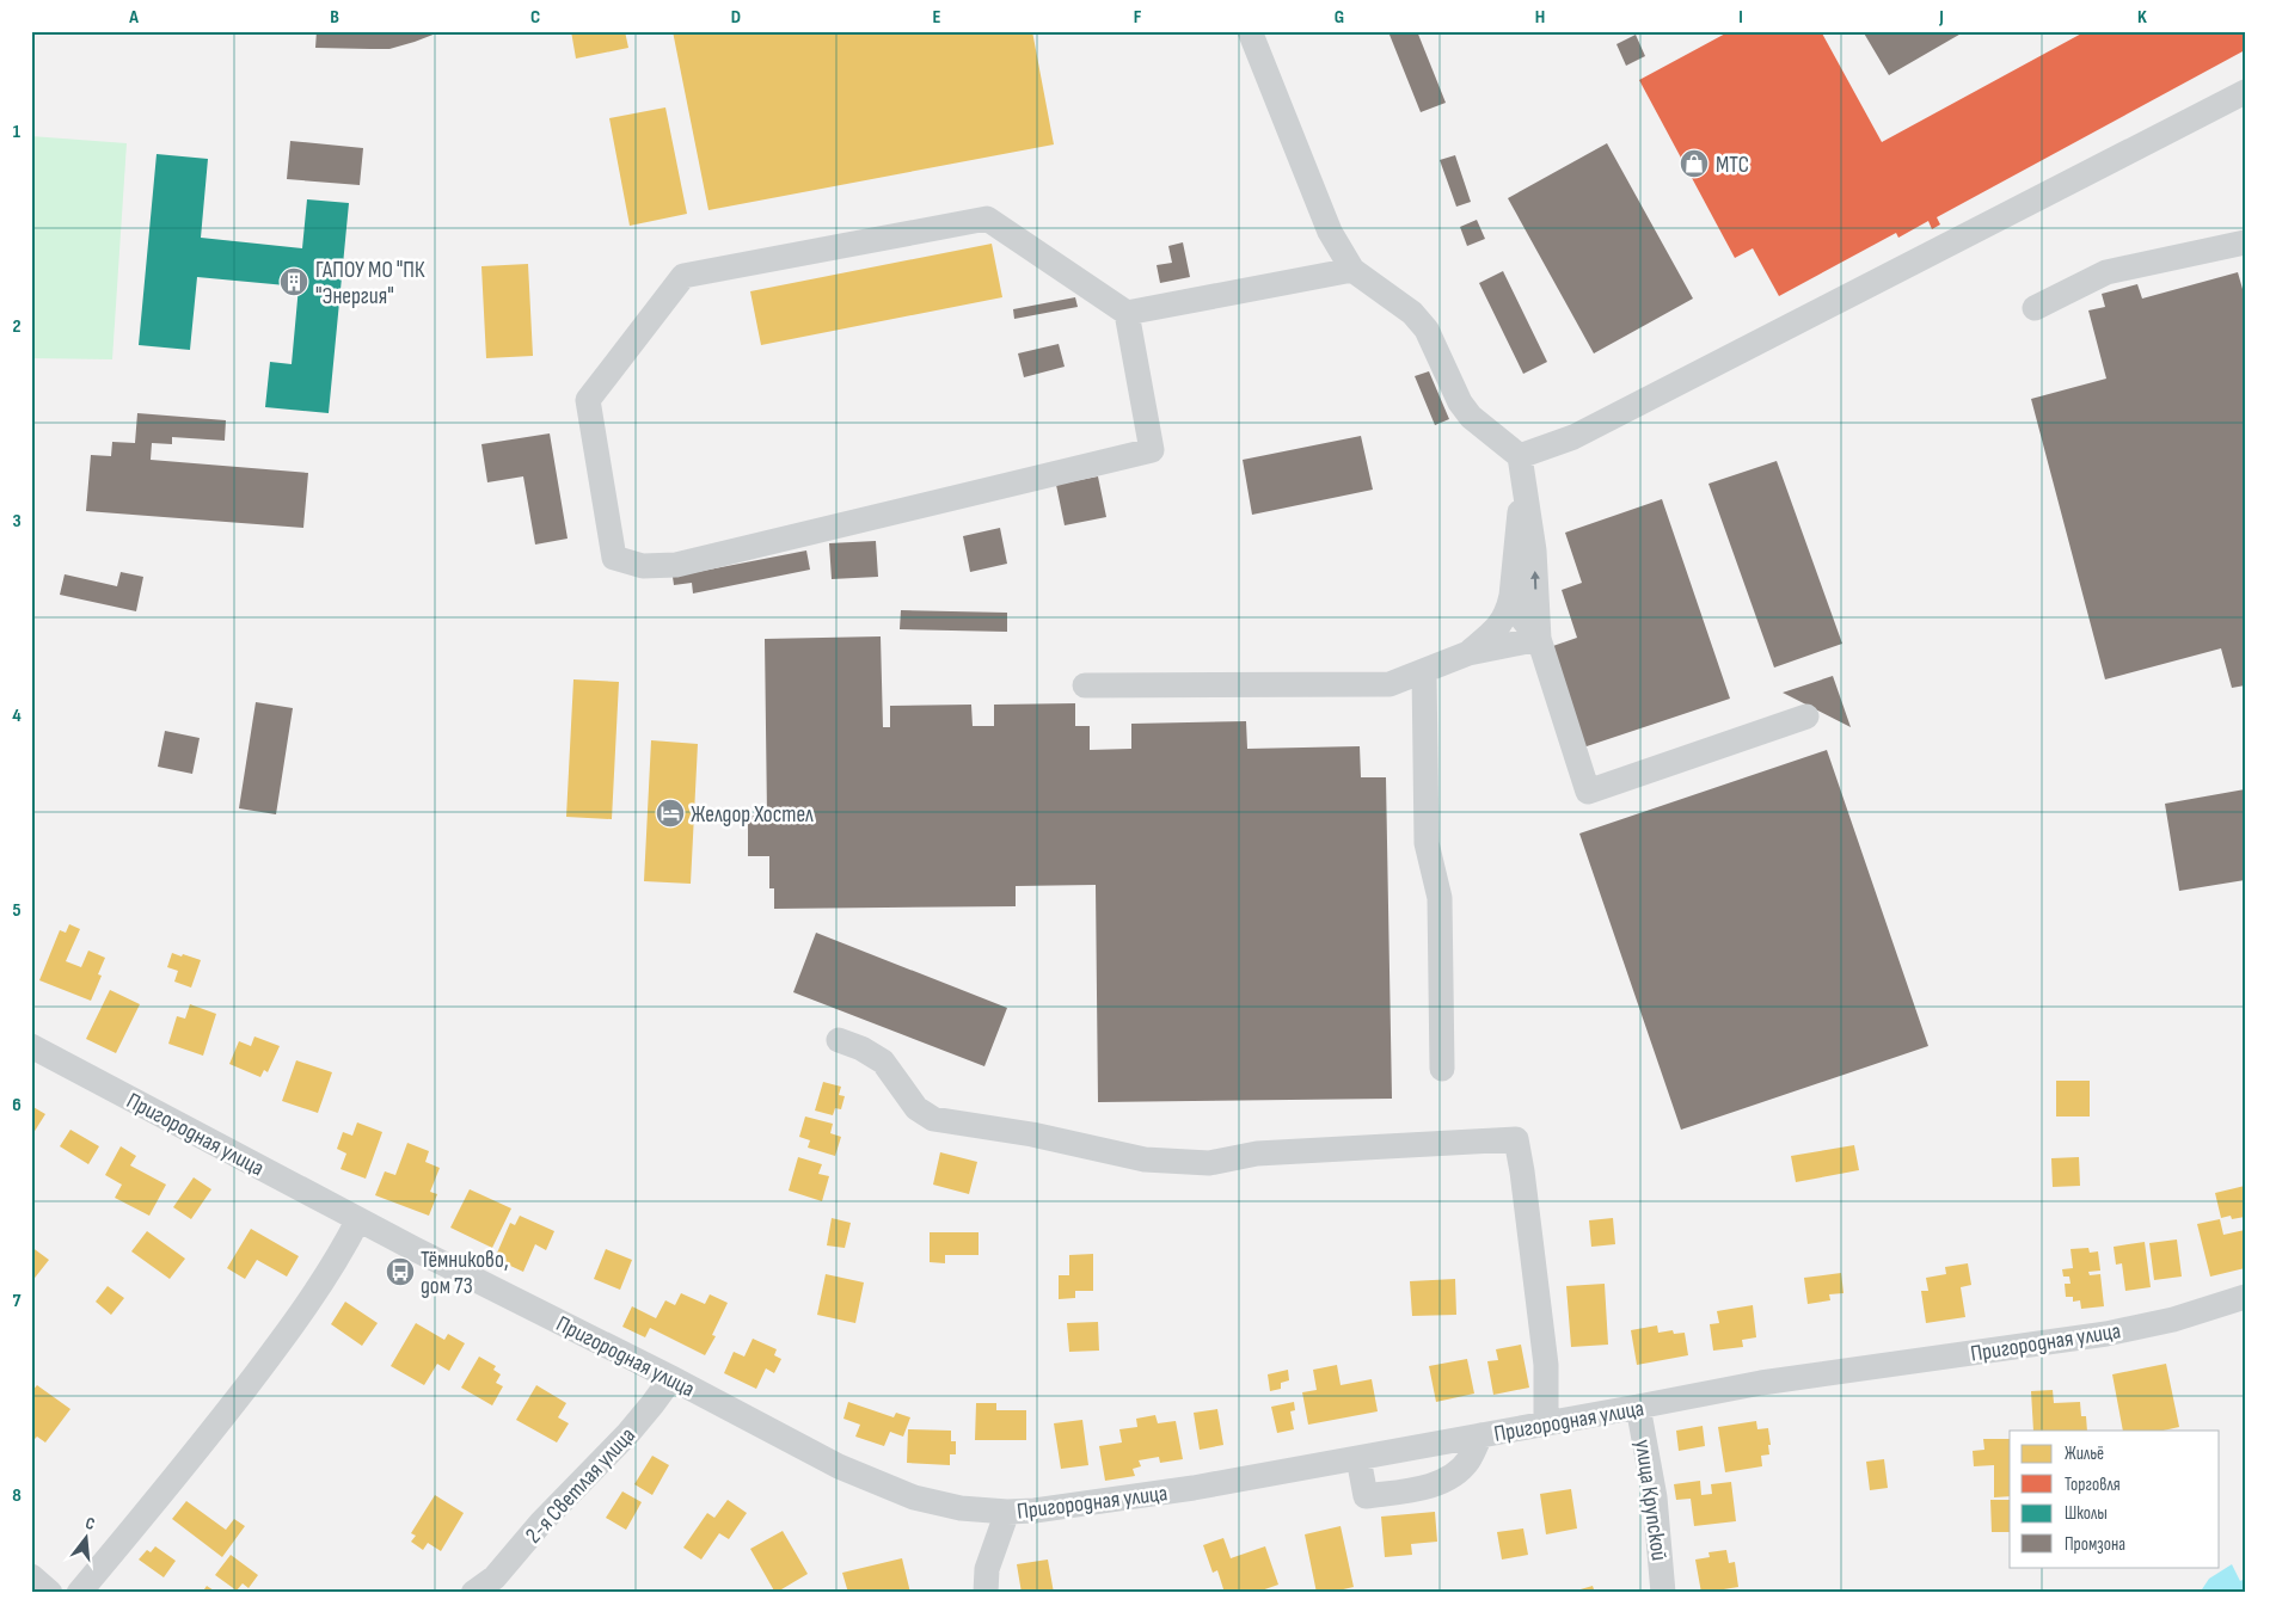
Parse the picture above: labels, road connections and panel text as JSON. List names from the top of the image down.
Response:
{
  "streets": {
    "street": ["Пригородная улица", "2-я Светлая улица", "улица Крупской"]
  },
  "crossings": [
    ["Пригородная улица", "2-я Светлая улица"],
    ["Пригородная улица", "улица Крупской"]
  ],
  "places": {
    "shop": ["МТС"],
    "building": ["ГАПОУ МО \"ПК \"Энергия\""],
    "hotel": ["Желдор Хостел"],
    "bus stop": ["Тёмниково, дом 73"]
  },
  "legend": [
    "Жильё",
    "Торговля",
    "Школы",
    "Промзона"
  ],
  "north": "top",
  "grid": {
    "columns": [
      "A",
      "B",
      "C",
      "D",
      "E",
      "F",
      "G",
      "H",
      "I",
      "J",
      "K"
    ],
    "rows": [
      "1",
      "2",
      "3",
      "4",
      "5",
      "6",
      "7",
      "8"
    ]
  }
}
